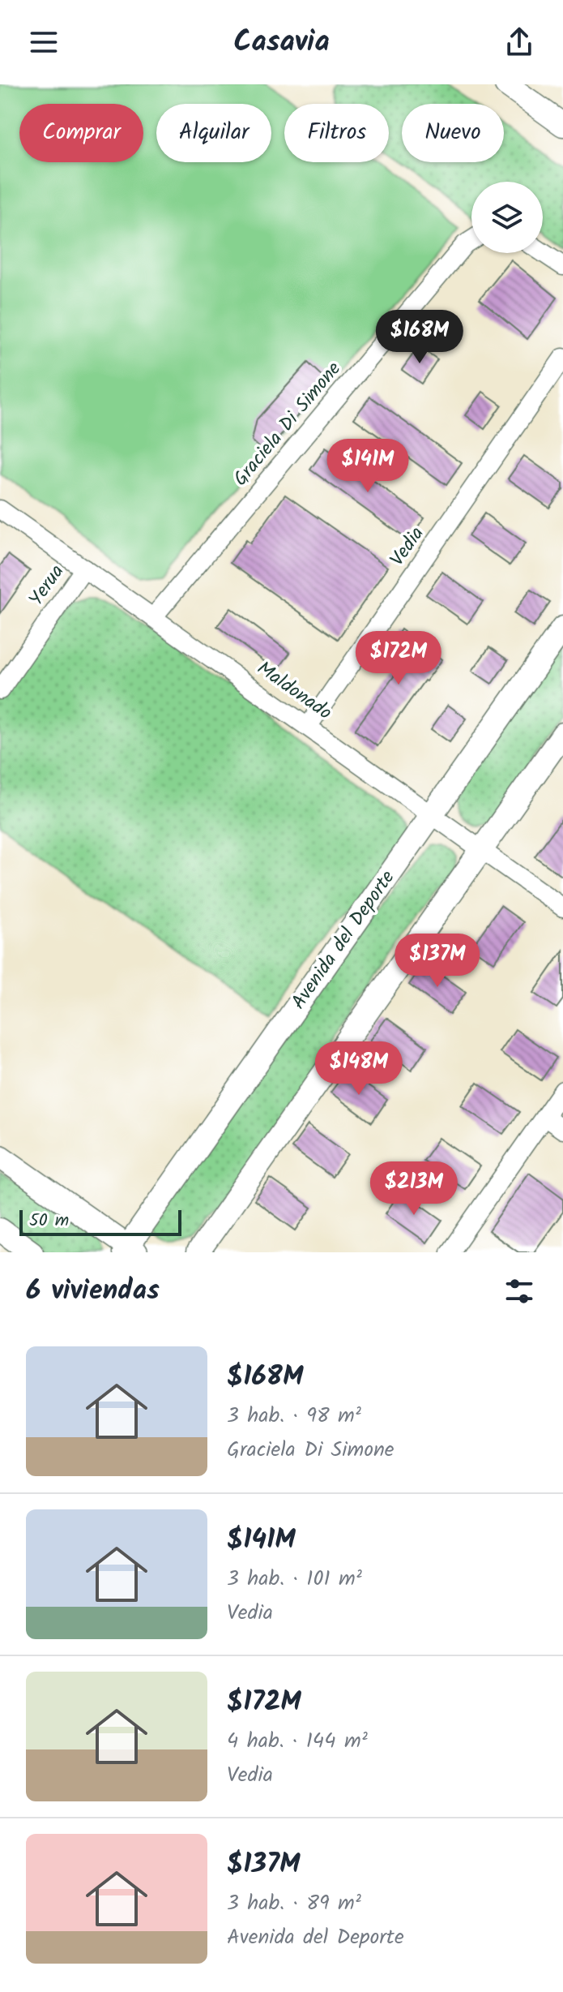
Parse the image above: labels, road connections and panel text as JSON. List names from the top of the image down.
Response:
{
  "streets": {
    "street": [
      "Graciela Di Simone",
      "Vedia",
      "Yerua",
      "Maldonado",
      "Avenida del Deporte"
    ]
  },
  "crossings": [
    ["Graciela Di Simone", "Maldonado"],
    ["Vedia", "Maldonado"],
    ["Yerua", "Maldonado"],
    ["Maldonado", "Avenida del Deporte"]
  ],
  "scale_bar": "50 m",
  "page": {
    "header": "Casavia",
    "chip": [
      "Comprar",
      "Alquilar",
      "Filtros",
      "Nuevo"
    ],
    "price": [
      "$168M",
      "$141M",
      "$172M",
      "$137M",
      "$148M",
      "$213M"
    ],
    "scale": "50 m",
    "heading": "6 viviendas",
    "list": [
      {
        "name": "$168M",
        "note": "3 hab. · 98 m² · Graciela Di Simone"
      },
      {
        "name": "$141M",
        "note": "3 hab. · 101 m² · Vedia"
      },
      {
        "name": "$172M",
        "note": "4 hab. · 144 m² · Vedia"
      },
      {
        "name": "$137M",
        "note": "3 hab. · 89 m² · Avenida del Deporte"
      }
    ]
  }
}
